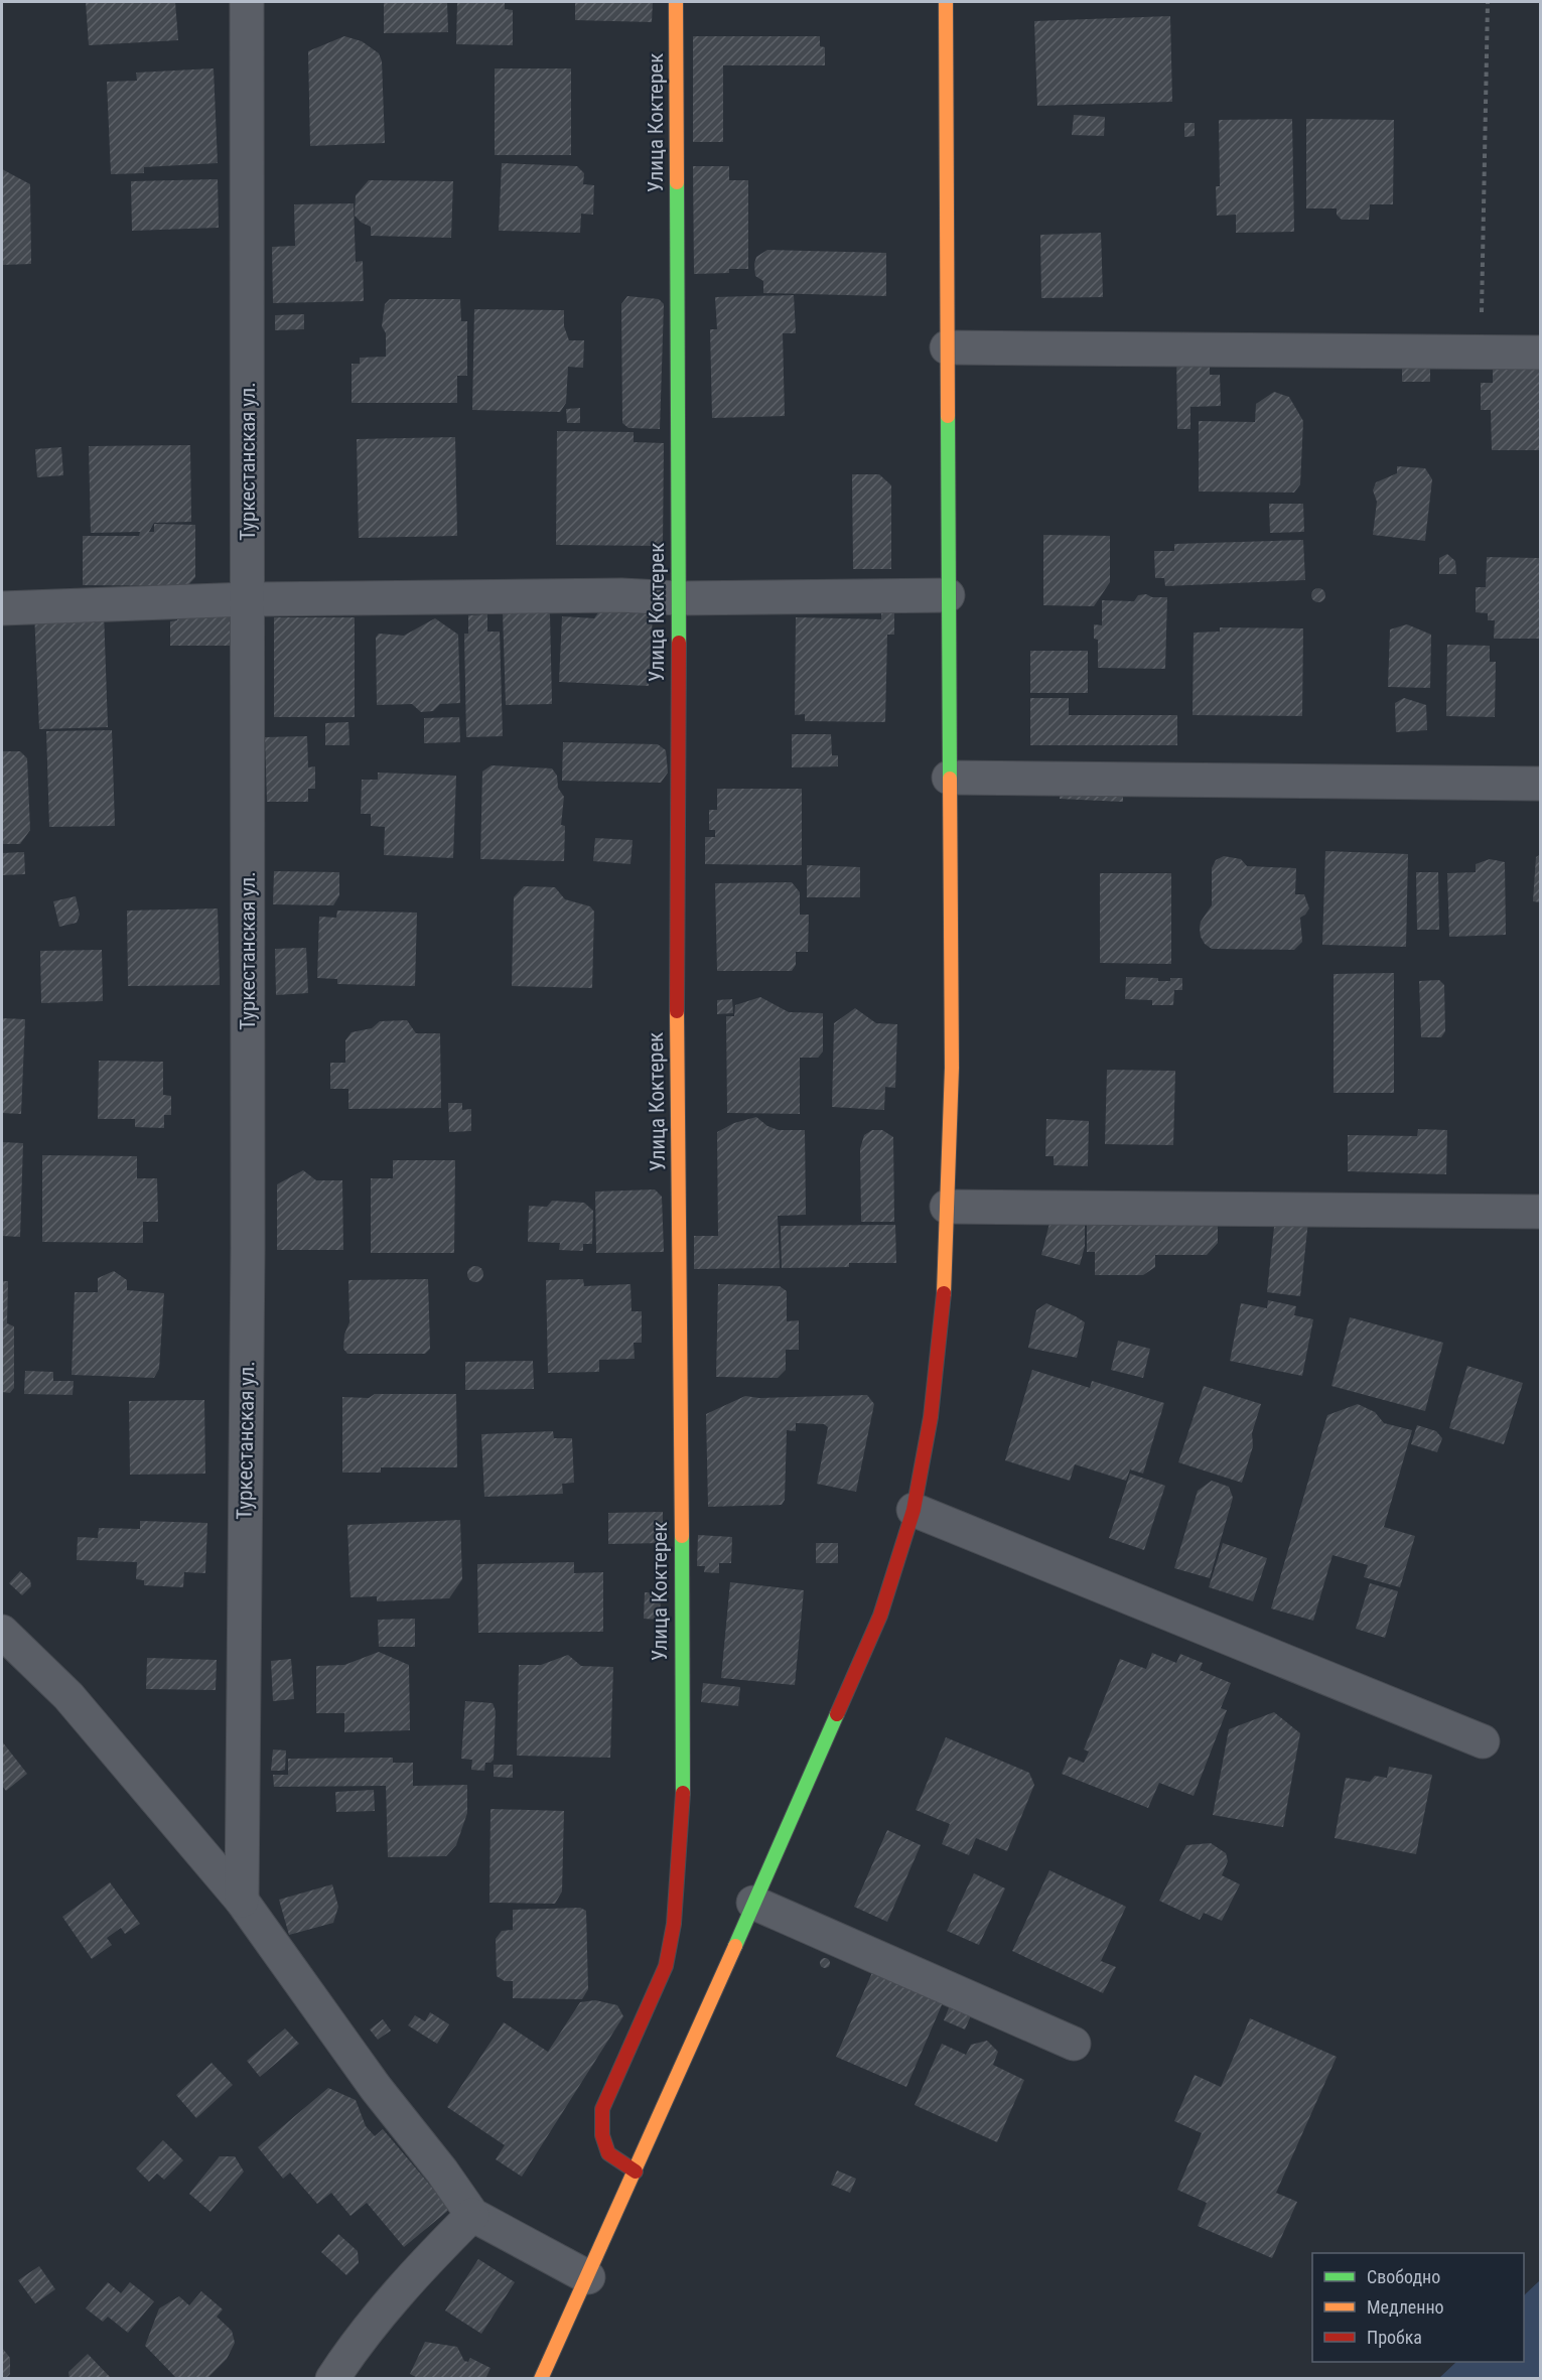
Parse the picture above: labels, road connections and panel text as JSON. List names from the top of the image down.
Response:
{
  "streets": {
    "main road": ["Улица Коктерек"],
    "street": ["Туркестанская ул."]
  },
  "legend": ["Свободно", "Медленно", "Пробка"]
}
